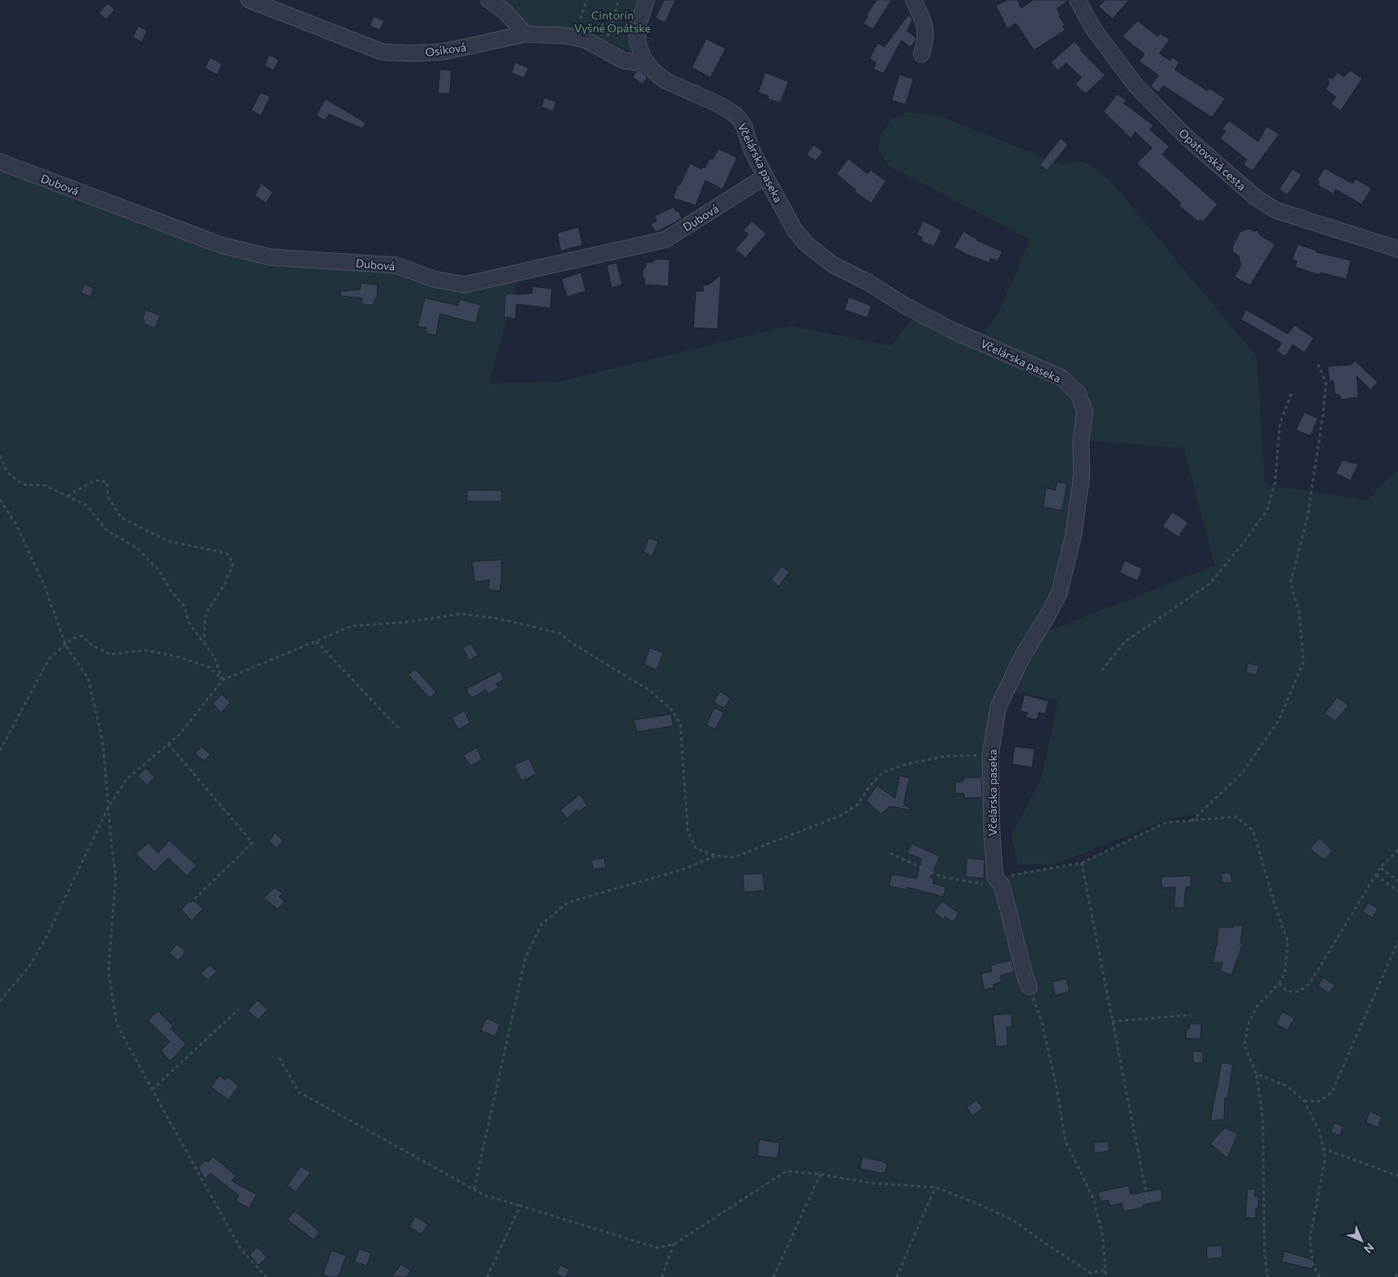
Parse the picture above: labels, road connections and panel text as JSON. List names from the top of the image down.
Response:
{
  "streets": {
    "street": [
      "Osiková",
      "Opatovská cesta",
      "Včelárska paseka",
      "Dubová"
    ]
  },
  "crossings": [
    ["Osiková", "Včelárska paseka"],
    ["Včelárska paseka", "Dubová"]
  ],
  "parks": ["Cintorín Vyšné Opátske"],
  "north": "bottom right"
}
